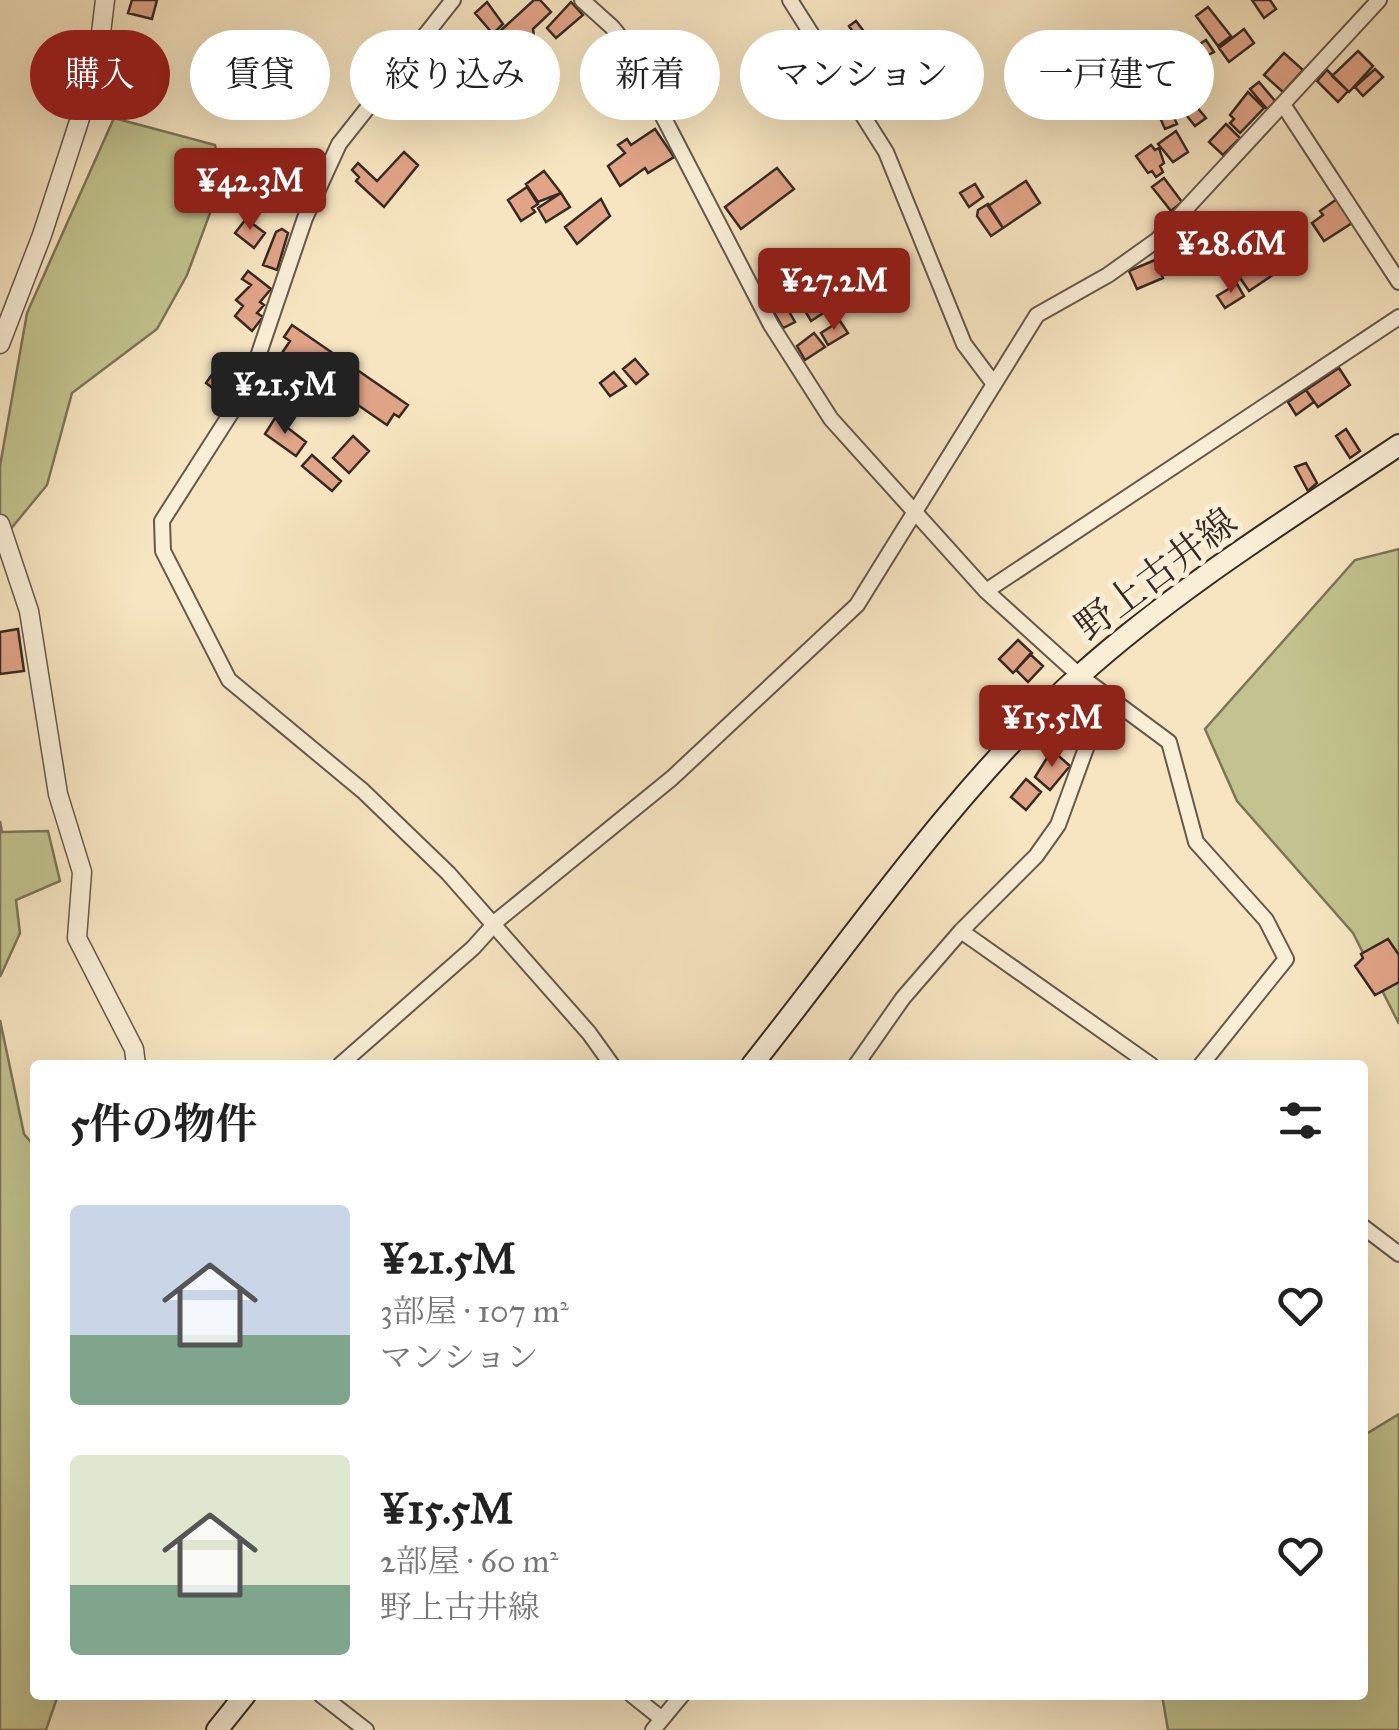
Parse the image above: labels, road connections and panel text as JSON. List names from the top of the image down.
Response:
{
  "streets": {
    "main road": ["野上古井線"]
  },
  "page": {
    "chip": [
      "購入",
      "賃貸",
      "絞り込み",
      "新着",
      "マンション",
      "一戸建て"
    ],
    "price": [
      "¥42.3M",
      "¥28.6M",
      "¥27.2M",
      "¥21.5M",
      "¥15.5M"
    ],
    "heading": "5件の物件",
    "list": [
      {
        "name": "¥21.5M",
        "note": "3部屋 · 107 m² · マンション"
      },
      {
        "name": "¥15.5M",
        "note": "2部屋 · 60 m² · 野上古井線"
      }
    ]
  }
}
